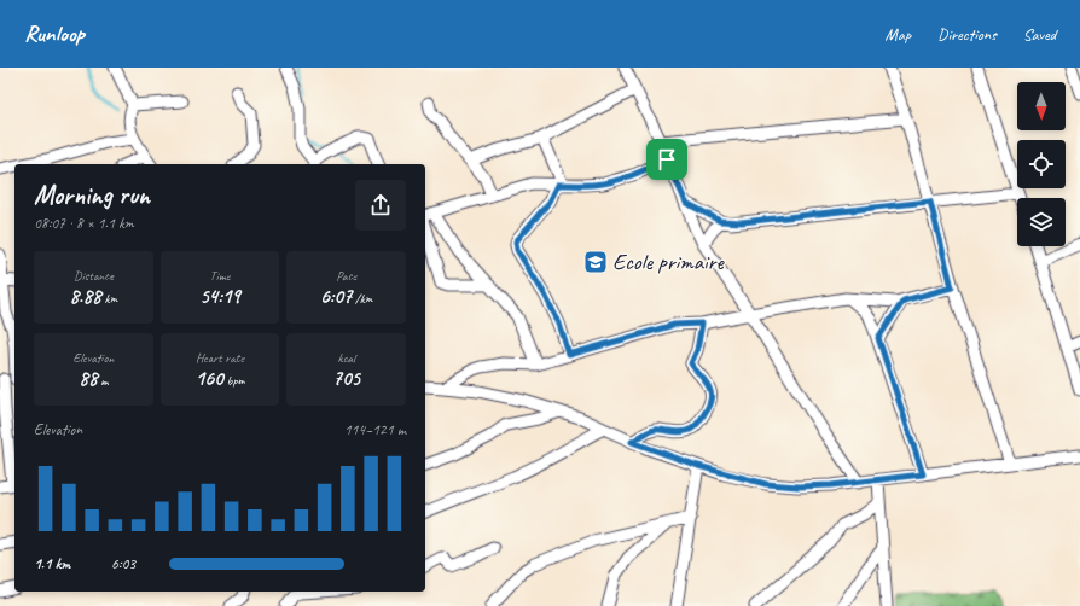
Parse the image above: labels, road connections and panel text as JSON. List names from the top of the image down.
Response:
{
  "places": {
    "school or university": ["Ecole primaire"]
  },
  "north": "bottom",
  "page": {
    "header": "Runloop",
    "nav": ["Map", "Directions", "Saved"],
    "heading": ["Morning run", "08:07 · 8 × 1.1 km"],
    "stats": [
      ["Distance", "8.88 km"],
      ["Time", "54:19"],
      ["Pace", "6:07 /km"],
      ["Elevation", "88 m"],
      ["Heart rate", "160 bpm"],
      ["kcal", "705"]
    ],
    "chart": ["Elevation", "114–121 m"],
    "list": [
      {
        "name": "1.1 km",
        "note": "6:03"
      }
    ]
  }
}
